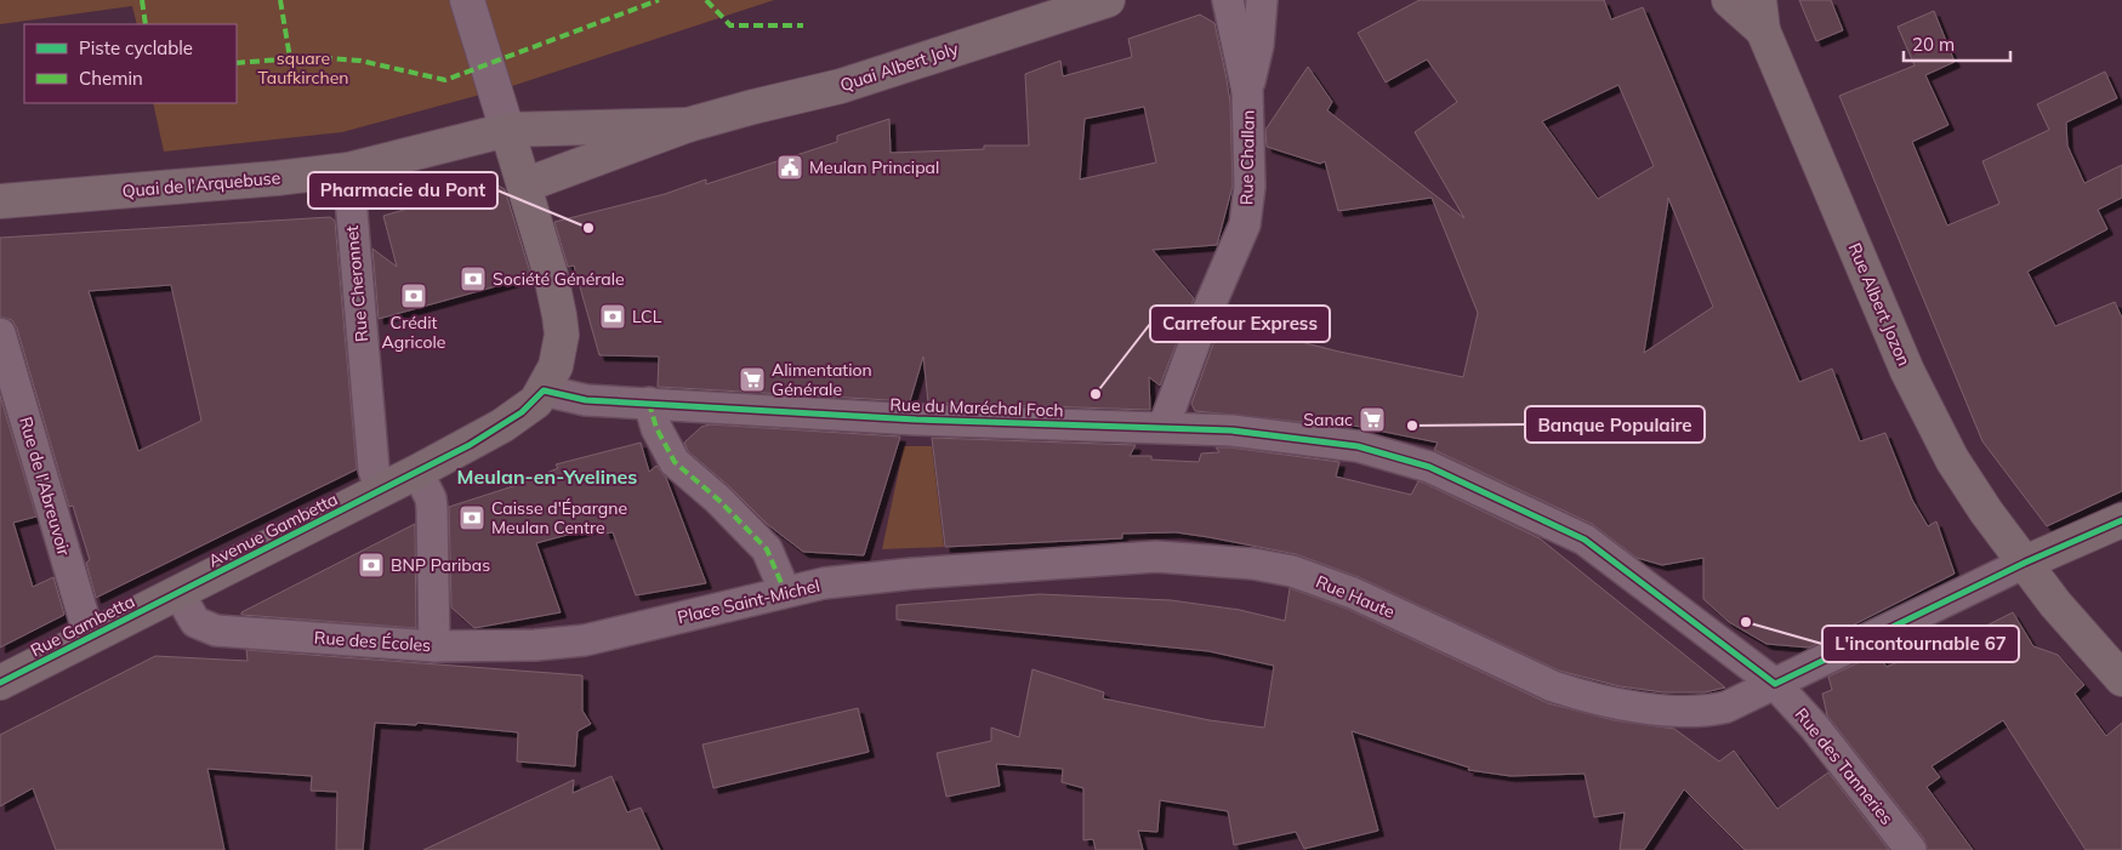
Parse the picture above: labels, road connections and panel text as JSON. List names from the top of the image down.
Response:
{
  "streets": {
    "main road": [
      "Quai Albert Joly",
      "Quai de l'Arquebuse",
      "Rue Albert Jozon",
      "Avenue Gambetta",
      "Rue Gambetta"
    ],
    "street": [
      "Rue Challan",
      "Rue Cheronnet",
      "Rue du Maréchal Foch",
      "Rue de l'Abreuvoir",
      "Rue Haute",
      "Place Saint-Michel",
      "Rue des Écoles",
      "Rue des Tanneries"
    ]
  },
  "crossings": [
    ["Quai Albert Joly", "Quai de l'Arquebuse"],
    ["Rue Challan", "Rue du Maréchal Foch"],
    ["Quai de l'Arquebuse", "Rue Cheronnet"],
    ["Rue Cheronnet", "Avenue Gambetta"],
    ["Rue Albert Jozon", "Rue Haute"],
    ["Rue du Maréchal Foch", "Avenue Gambetta"],
    ["Rue du Maréchal Foch", "Rue des Tanneries"],
    ["Rue de l'Abreuvoir", "Rue Gambetta"],
    ["Avenue Gambetta", "Rue Gambetta"],
    ["Avenue Gambetta", "Rue des Écoles"],
    ["Rue Haute", "Place Saint-Michel"],
    ["Rue Haute", "Rue des Tanneries"],
    ["Place Saint-Michel", "Rue des Écoles"],
    ["Rue Gambetta", "Rue des Écoles"]
  ],
  "districts": ["Meulan-en-Yvelines"],
  "parks": ["square Taufkirchen"],
  "places": {
    "public building": ["Meulan Principal"],
    "other": [
      "Pharmacie du Pont",
      "Carrefour Express",
      "Banque Populaire",
      "L'incontournable 67"
    ],
    "bank": [
      "Société Générale",
      "Crédit Agricole",
      "LCL",
      "Caisse d'Épargne Meulan Centre",
      "BNP Paribas"
    ],
    "supermarket": ["Alimentation Générale", "Sanac"]
  },
  "legend": ["Piste cyclable", "Chemin"],
  "scale_bar": "20 m"
}
